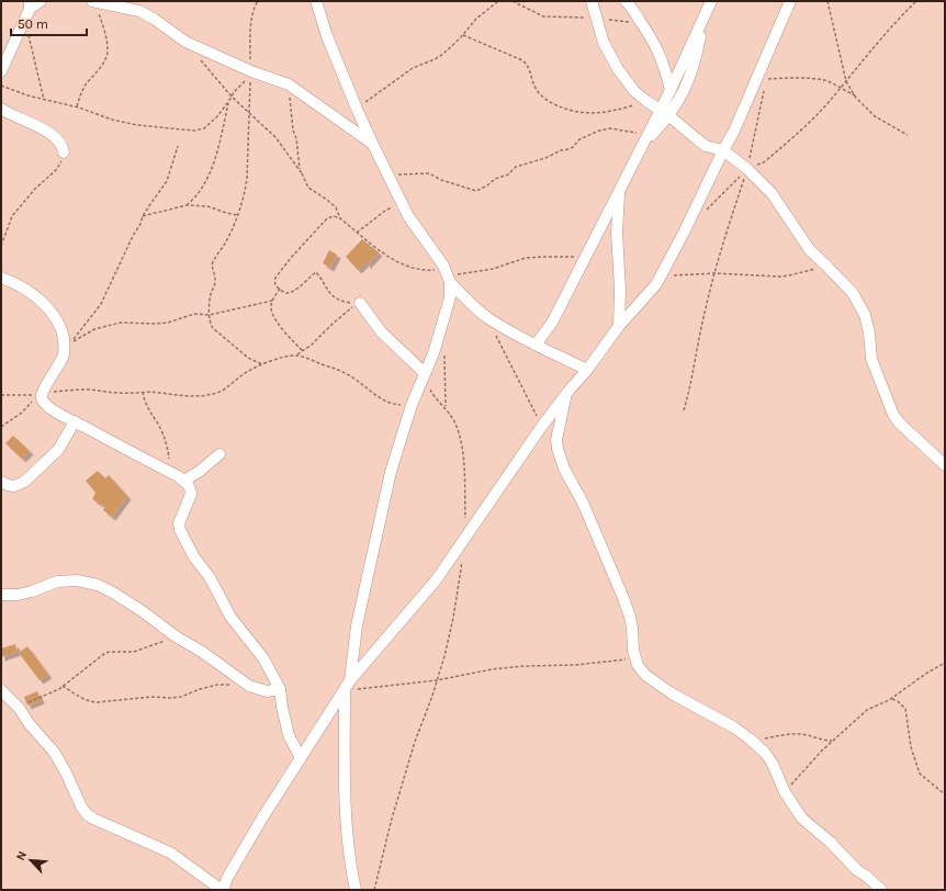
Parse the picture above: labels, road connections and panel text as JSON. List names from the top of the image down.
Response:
{
  "scale_bar": "50 m",
  "north": "top left"
}
